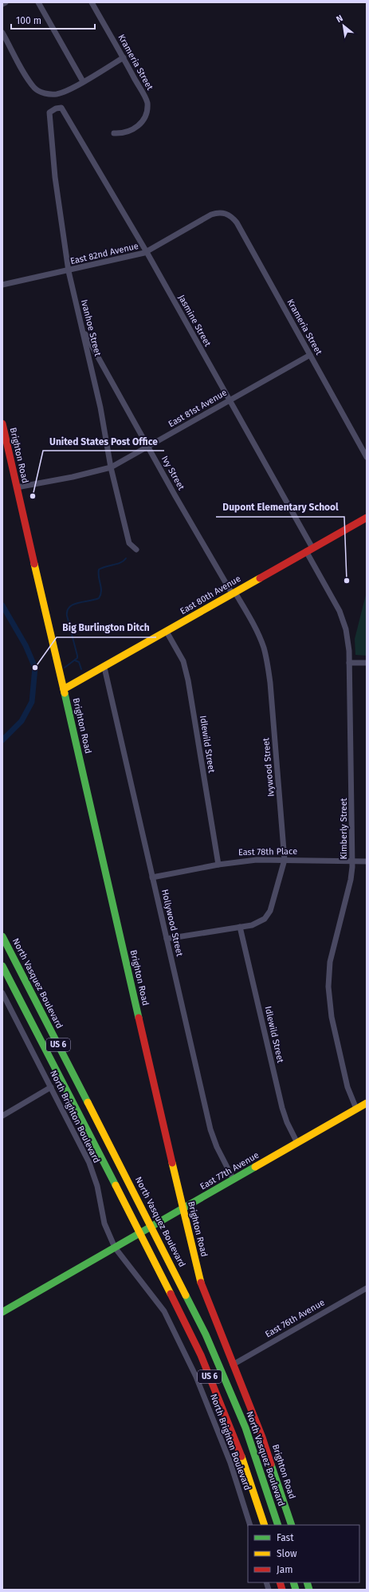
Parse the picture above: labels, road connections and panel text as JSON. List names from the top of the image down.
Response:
{
  "streets": {
    "main road": [
      "Brighton Road",
      "East 80th Avenue",
      "North Vasquez Boulevard",
      "US 6",
      "East 77th Avenue"
    ],
    "street": [
      "Krameria Street",
      "East 82nd Avenue",
      "Jasmine Street",
      "Ivanhoe Street",
      "East 81st Avenue",
      "Ivy Street",
      "Idlewild Street",
      "Ivywood Street",
      "Kimberly Street",
      "East 78th Place",
      "Hollywood Street",
      "North Brighton Boulevard",
      "East 76th Avenue"
    ]
  },
  "crossings": [
    ["Krameria Street", "East 82nd Avenue"],
    ["Krameria Street", "East 81st Avenue"],
    ["East 82nd Avenue", "Jasmine Street"],
    ["East 82nd Avenue", "Ivanhoe Street"],
    ["Jasmine Street", "Ivanhoe Street"],
    ["Jasmine Street", "East 81st Avenue"],
    ["Jasmine Street", "East 80th Avenue"],
    ["Jasmine Street", "Kimberly Street"],
    ["Ivanhoe Street", "East 81st Avenue"],
    ["Ivanhoe Street", "Ivy Street"],
    ["East 81st Avenue", "Brighton Road"],
    ["East 81st Avenue", "Ivy Street"],
    ["Brighton Road", "East 80th Avenue"],
    ["Brighton Road", "East 77th Avenue"],
    ["Brighton Road", "East 76th Avenue"],
    ["Ivy Street", "East 80th Avenue"],
    ["Ivy Street", "Ivywood Street"],
    ["East 80th Avenue", "Idlewild Street"],
    ["East 80th Avenue", "Ivywood Street"],
    ["East 80th Avenue", "Kimberly Street"],
    ["East 80th Avenue", "Hollywood Street"],
    ["Idlewild Street", "Ivywood Street"],
    ["Idlewild Street", "East 78th Place"],
    ["Idlewild Street", "East 77th Avenue"],
    ["Ivywood Street", "East 78th Place"],
    ["Ivywood Street", "Hollywood Street"],
    ["Kimberly Street", "East 78th Place"],
    ["Kimberly Street", "East 77th Avenue"],
    ["East 78th Place", "Hollywood Street"],
    ["Hollywood Street", "East 77th Avenue"],
    ["North Vasquez Boulevard", "East 77th Avenue"],
    ["US 6", "East 77th Avenue"],
    ["North Brighton Boulevard", "East 77th Avenue"]
  ],
  "places": ["United States Post Office", "Dupont Elementary School", "Big Burlington Ditch"],
  "legend": ["Fast", "Slow", "Jam"],
  "scale_bar": "100 m",
  "north": "top left"
}
